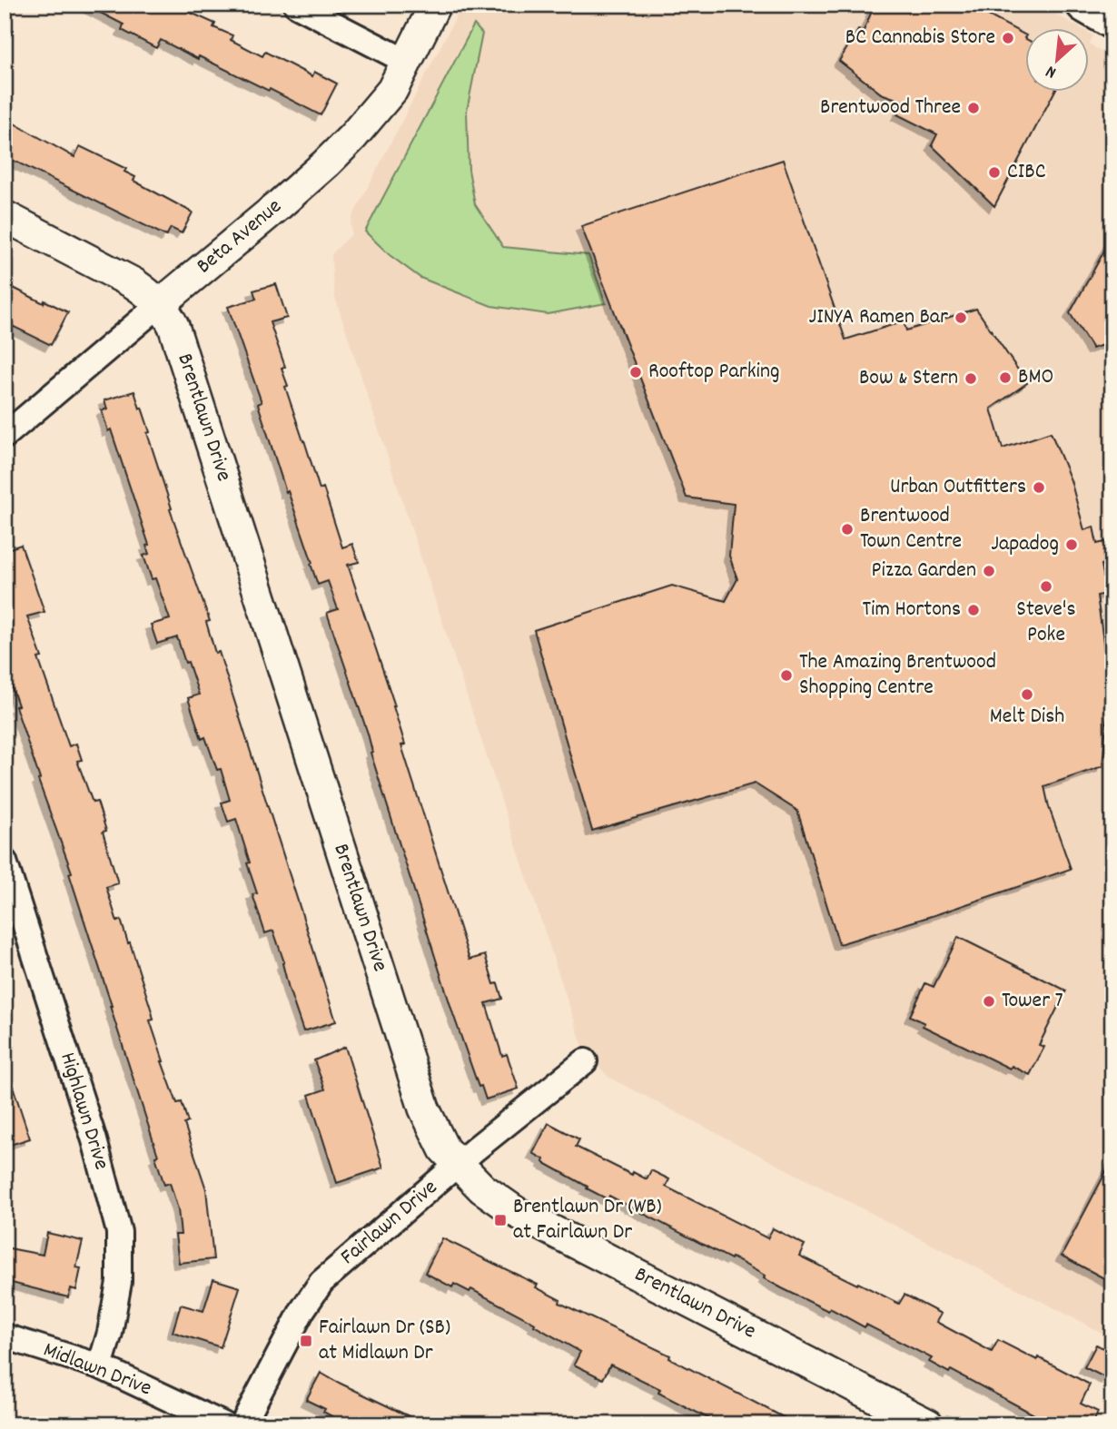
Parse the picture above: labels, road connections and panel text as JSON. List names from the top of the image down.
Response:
{
  "streets": {
    "street": [
      "Beta Avenue",
      "Brentlawn Drive",
      "Highlawn Drive",
      "Fairlawn Drive",
      "Midlawn Drive"
    ]
  },
  "crossings": [
    ["Beta Avenue", "Brentlawn Drive"],
    ["Brentlawn Drive", "Fairlawn Drive"],
    ["Highlawn Drive", "Midlawn Drive"]
  ],
  "places": {
    "other": [
      "BC Cannabis Store",
      "Brentwood Three",
      "CIBC",
      "JINYA Ramen Bar",
      "Rooftop Parking",
      "BMO",
      "Bow & Stern",
      "Urban Outfitters",
      "Brentwood Town Centre",
      "Japadog",
      "Pizza Garden",
      "Steve's Poke",
      "Tim Hortons",
      "The Amazing Brentwood Shopping Centre",
      "Melt Dish",
      "Tower 7"
    ],
    "transit": ["Brentlawn Dr (WB) at Fairlawn Dr", "Fairlawn Dr (SB) at Midlawn Dr"]
  },
  "north": "bottom left"
}
